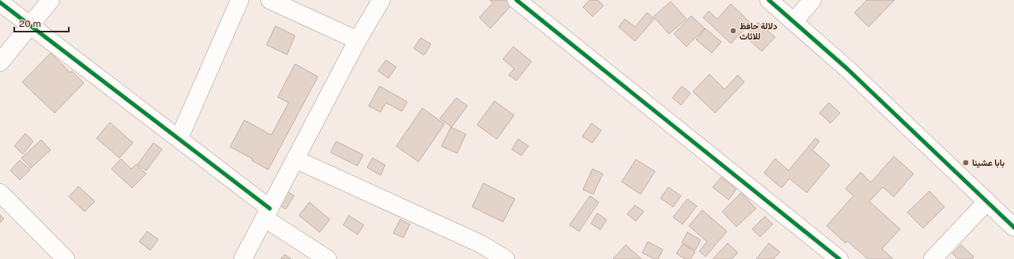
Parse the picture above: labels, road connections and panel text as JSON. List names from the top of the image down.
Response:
{
  "places": ["دلالة حافظ للاثاث", "بابا عشينا"],
  "scale_bar": "20 m"
}
